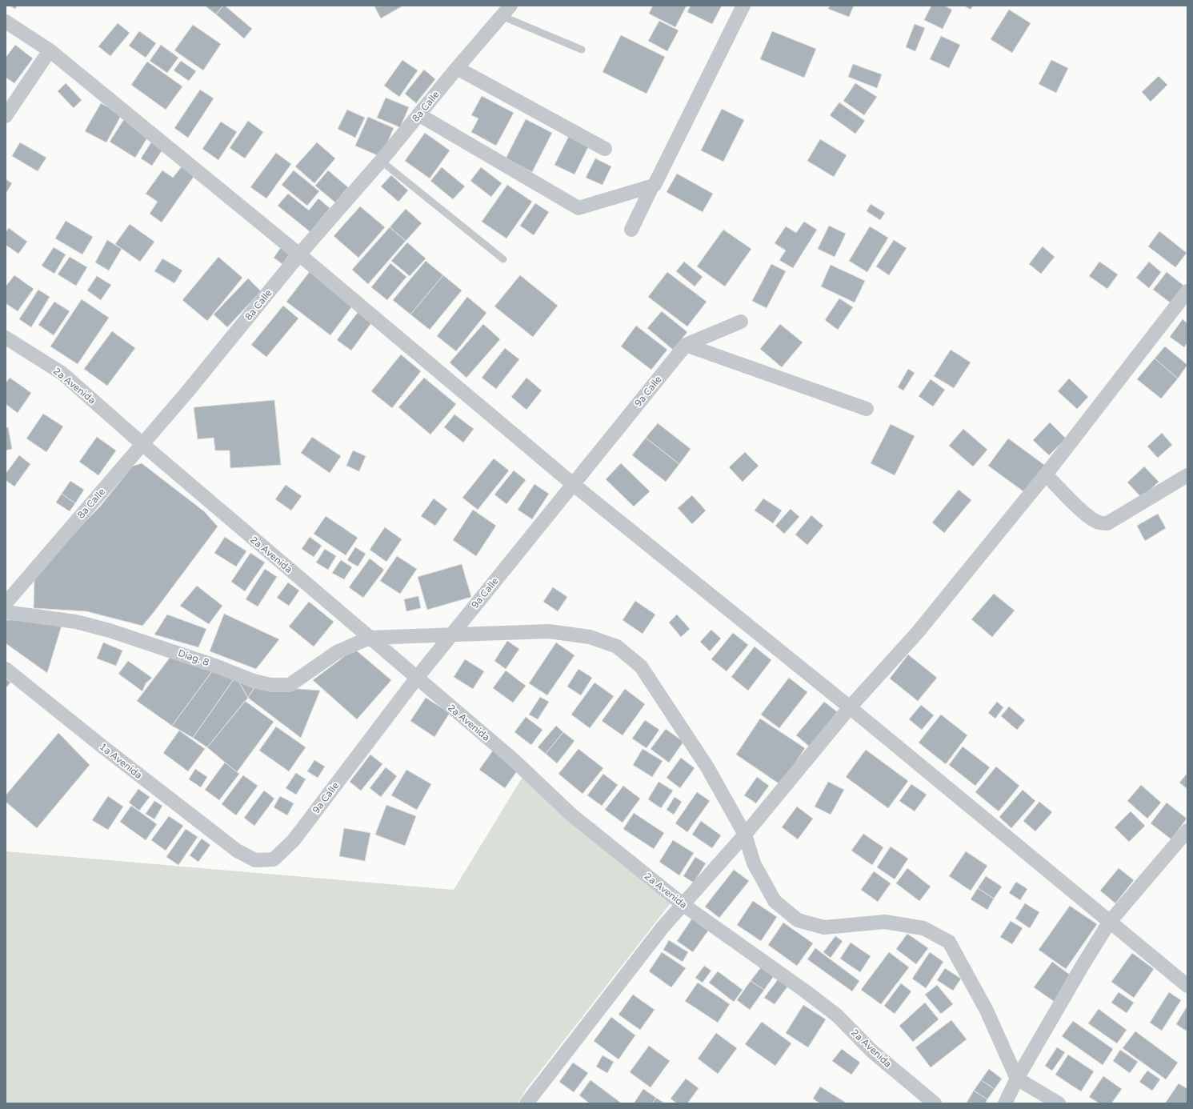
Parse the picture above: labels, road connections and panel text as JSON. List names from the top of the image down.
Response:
{
  "streets": {
    "street": [
      "8a Calle",
      "2a Avenida",
      "9a Calle",
      "Diag. 8",
      "1a Avenida"
    ]
  },
  "crossings": [
    ["8a Calle", "2a Avenida"],
    ["2a Avenida", "9a Calle"],
    ["2a Avenida", "Diag. 8"],
    ["9a Calle", "1a Avenida"]
  ]
}
